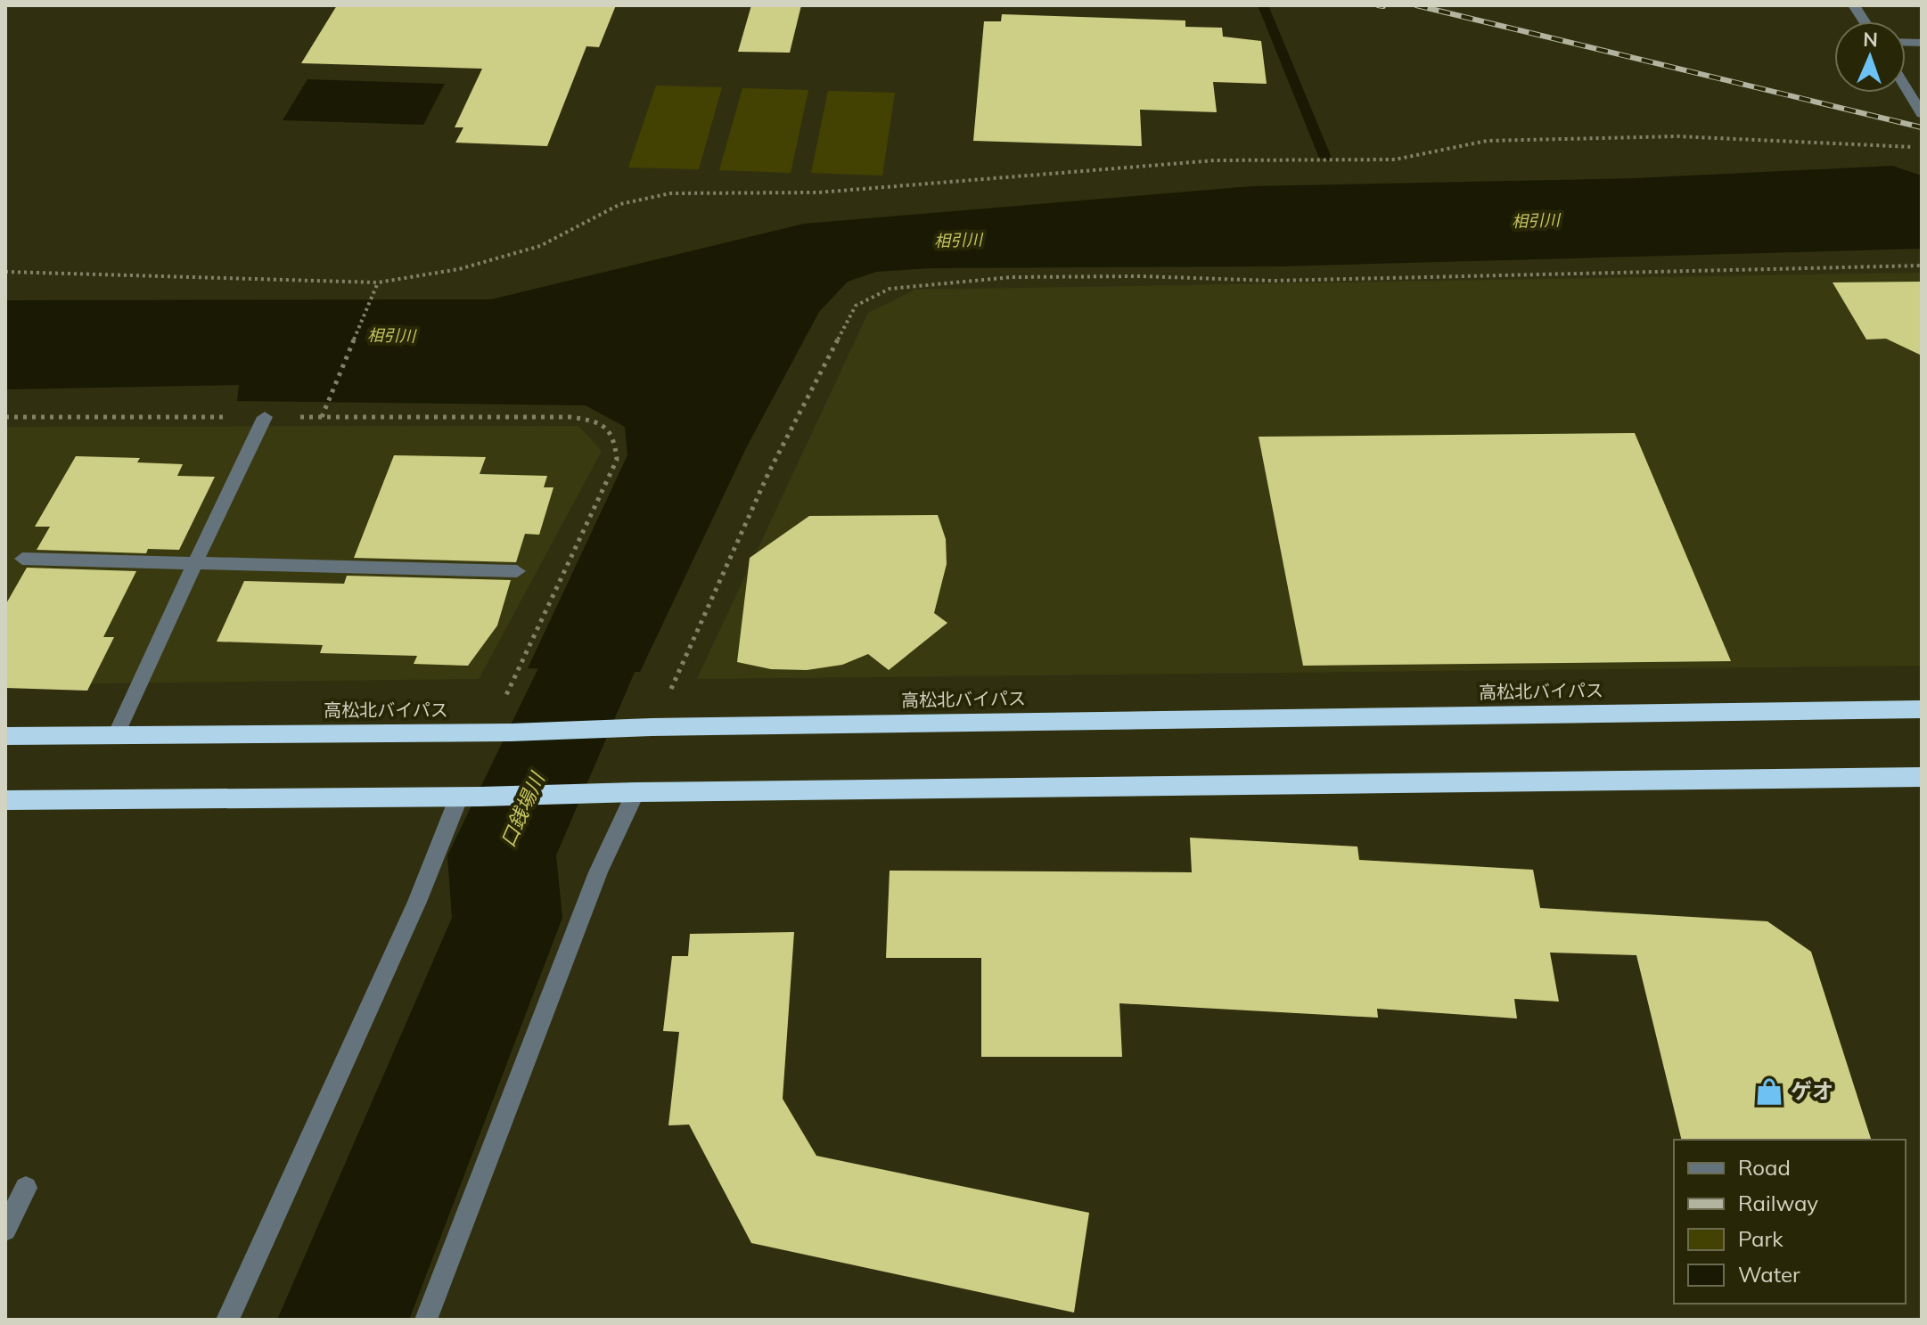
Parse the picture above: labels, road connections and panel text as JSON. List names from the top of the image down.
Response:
{
  "streets": {
    "highway": ["高松北バイパス"]
  },
  "water": ["相引川", "口銭場川"],
  "places": {
    "shop": ["ゲオ"]
  },
  "legend": [
    "Road",
    "Railway",
    "Park",
    "Water"
  ],
  "north": "top"
}
